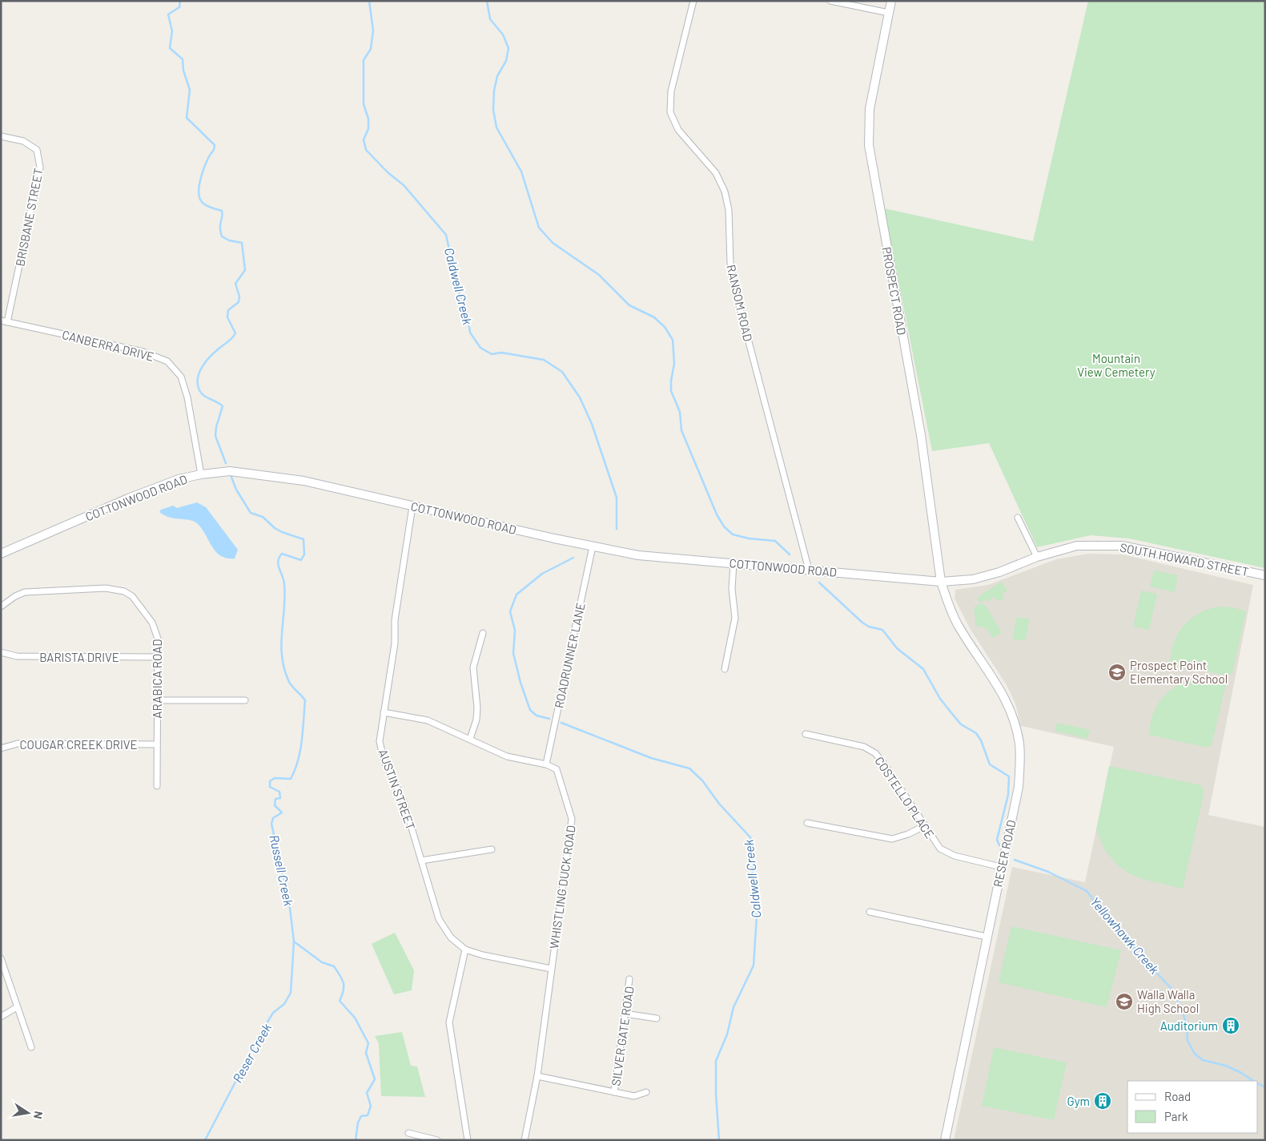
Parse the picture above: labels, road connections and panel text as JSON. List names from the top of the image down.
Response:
{
  "streets": {
    "main road": [
      "PROSPECT ROAD",
      "COTTONWOOD ROAD",
      "SOUTH HOWARD STREET",
      "RESER ROAD"
    ],
    "street": [
      "BRISBANE STREET",
      "RANSOM ROAD",
      "CANBERRA DRIVE",
      "ROADRUNNER LANE",
      "BARISTA DRIVE",
      "ARABICA ROAD",
      "COUGAR CREEK DRIVE",
      "AUSTIN STREET",
      "COSTELLO PLACE",
      "WHISTLING DUCK ROAD",
      "SILVER GATE ROAD"
    ]
  },
  "crossings": [
    ["BRISBANE STREET", "CANBERRA DRIVE"],
    ["PROSPECT ROAD", "COTTONWOOD ROAD"],
    ["PROSPECT ROAD", "SOUTH HOWARD STREET"],
    ["PROSPECT ROAD", "RESER ROAD"],
    ["RANSOM ROAD", "COTTONWOOD ROAD"],
    ["CANBERRA DRIVE", "COTTONWOOD ROAD"],
    ["COTTONWOOD ROAD", "SOUTH HOWARD STREET"],
    ["COTTONWOOD ROAD", "ROADRUNNER LANE"],
    ["COTTONWOOD ROAD", "AUSTIN STREET"],
    ["COTTONWOOD ROAD", "RESER ROAD"],
    ["SOUTH HOWARD STREET", "RESER ROAD"],
    ["ROADRUNNER LANE", "WHISTLING DUCK ROAD"],
    ["BARISTA DRIVE", "ARABICA ROAD"],
    ["ARABICA ROAD", "COUGAR CREEK DRIVE"],
    ["AUSTIN STREET", "WHISTLING DUCK ROAD"],
    ["COSTELLO PLACE", "RESER ROAD"]
  ],
  "water": [
    "Caldwell Creek",
    "Russell Creek",
    "Yellowhawk Creek",
    "Reser Creek"
  ],
  "parks": ["Mountain View Cemetery"],
  "places": {
    "school or university": ["Prospect Point Elementary School", "Walla Walla High School"],
    "building": ["Auditorium", "Gym"]
  },
  "legend": ["Road", "Park"],
  "north": "right"
}
